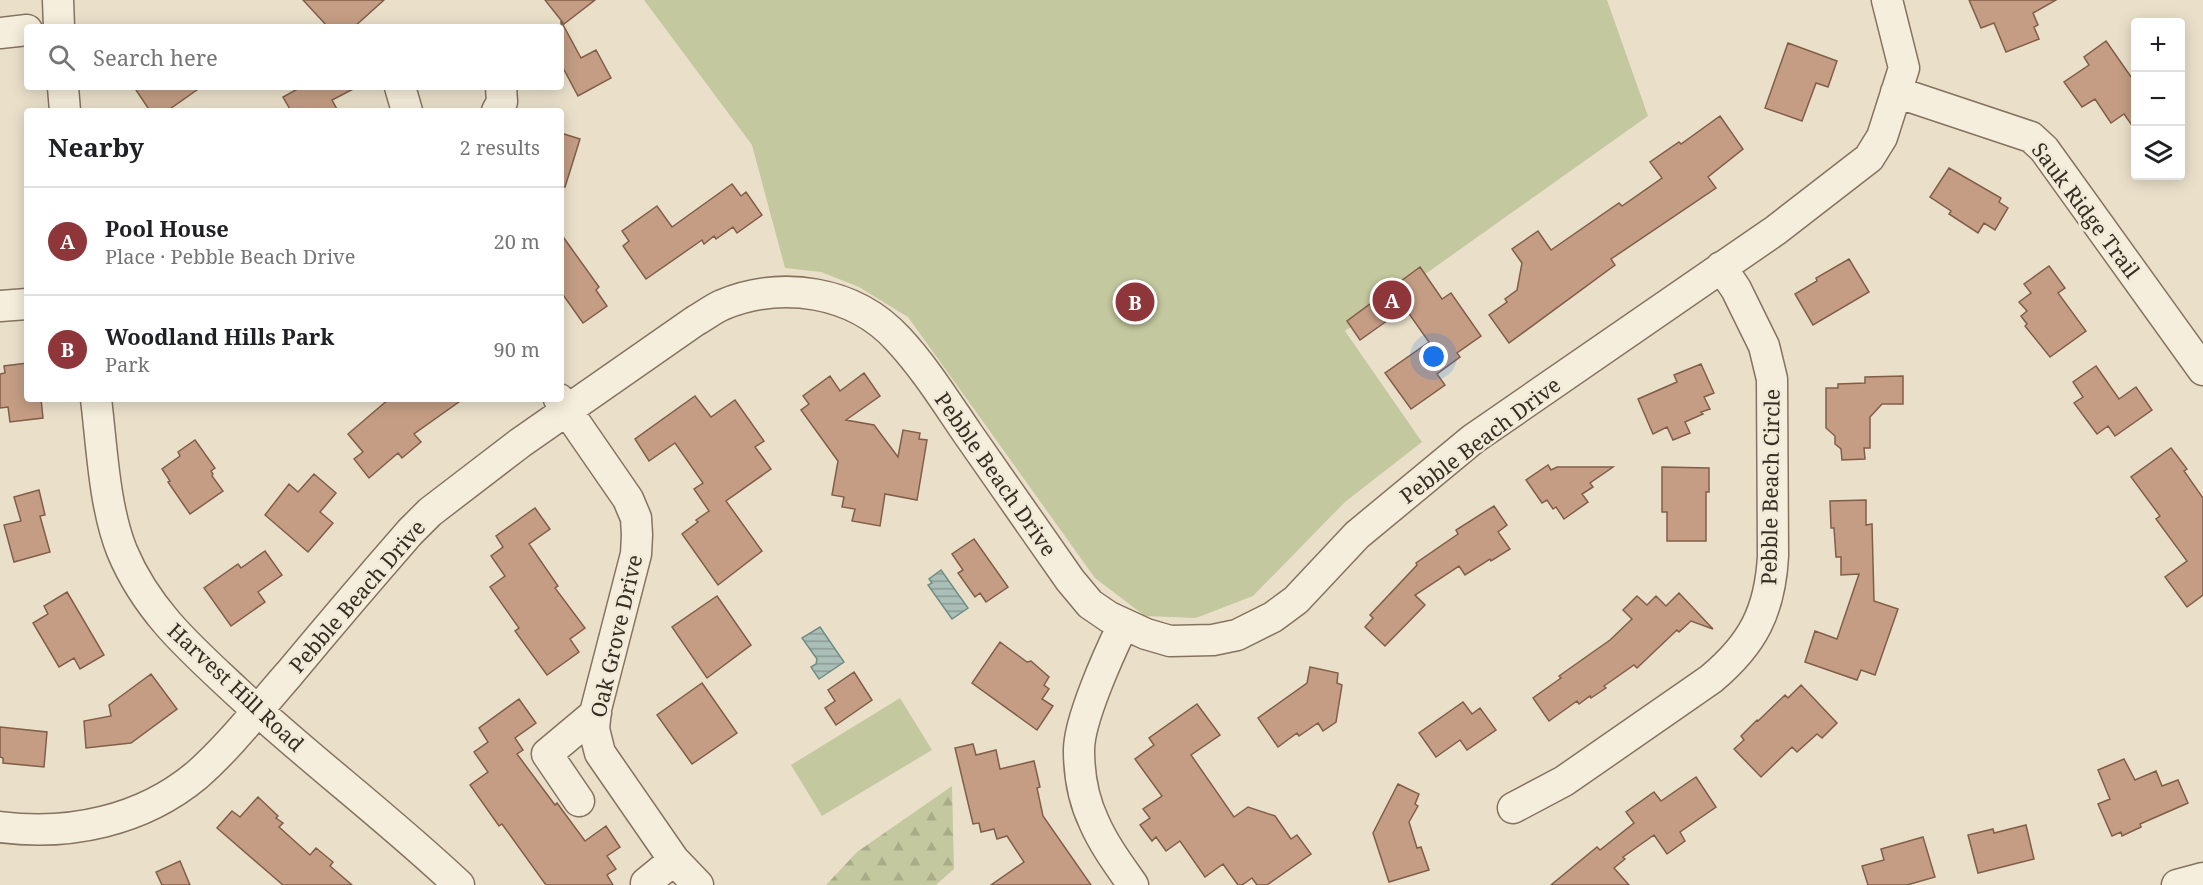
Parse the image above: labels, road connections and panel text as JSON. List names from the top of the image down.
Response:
{
  "streets": {
    "street": [
      "Sauk Ridge Trail",
      "Pebble Beach Drive",
      "Pebble Beach Circle",
      "Oak Grove Drive",
      "Harvest Hill Road"
    ]
  },
  "crossings": [
    ["Sauk Ridge Trail", "Pebble Beach Drive"],
    ["Pebble Beach Drive", "Pebble Beach Circle"],
    ["Pebble Beach Drive", "Oak Grove Drive"],
    ["Pebble Beach Drive", "Harvest Hill Road"]
  ],
  "page": {
    "map_buttons": ["+", "−"],
    "search": "Search here",
    "heading": ["Nearby", "2 results"],
    "list": [
      {
        "mark": "A",
        "name": "Pool House",
        "note": "Place · Pebble Beach Drive",
        "value": "20 m"
      },
      {
        "mark": "B",
        "name": "Woodland Hills Park",
        "note": "Park",
        "value": "90 m"
      }
    ],
    "pins": ["A", "B"]
  }
}
